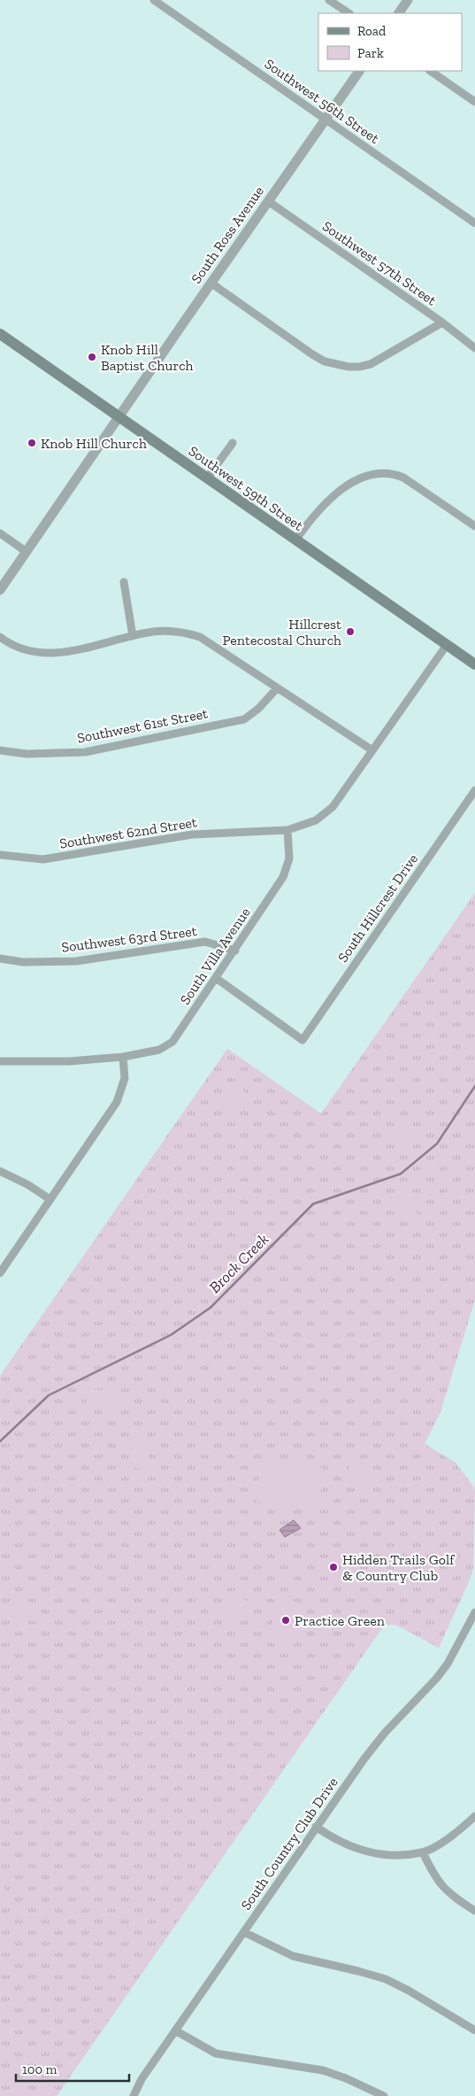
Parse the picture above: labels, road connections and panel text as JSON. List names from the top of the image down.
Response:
{
  "streets": {
    "main road": ["Southwest 59th Street"],
    "street": [
      "Southwest 56th Street",
      "South Ross Avenue",
      "Southwest 57th Street",
      "Southwest 61st Street",
      "Southwest 62nd Street",
      "South Hillcrest Drive",
      "Southwest 63rd Street",
      "South Villa Avenue",
      "South Country Club Drive"
    ]
  },
  "crossings": [
    ["Southwest 56th Street", "South Ross Avenue"],
    ["South Ross Avenue", "Southwest 57th Street"],
    ["South Ross Avenue", "Southwest 59th Street"],
    ["Southwest 62nd Street", "South Villa Avenue"],
    ["South Hillcrest Drive", "South Villa Avenue"],
    ["Southwest 63rd Street", "South Villa Avenue"]
  ],
  "water": ["Brock Creek"],
  "places": [
    "Knob Hill Baptist Church",
    "Knob Hill Church",
    "Hillcrest Pentecostal Church",
    "Hidden Trails Golf & Country Club",
    "Practice Green"
  ],
  "legend": ["Road", "Park"],
  "scale_bar": "100 m"
}
